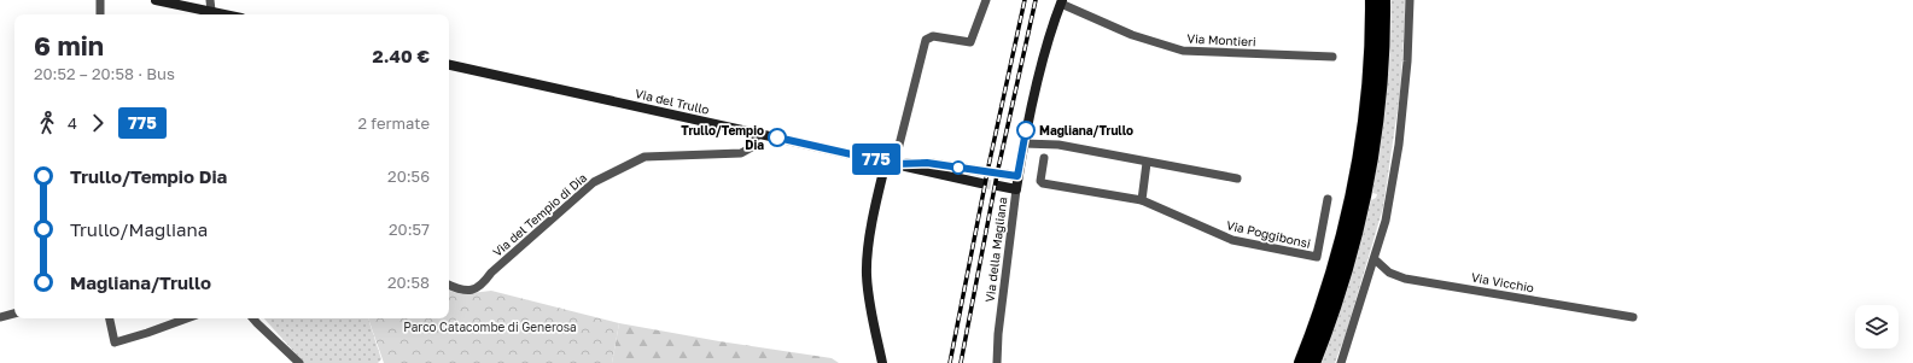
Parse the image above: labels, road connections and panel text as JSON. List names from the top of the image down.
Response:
{
  "streets": {
    "main road": ["Via del Trullo", "Via della Magliana"],
    "street": [
      "Via Montieri",
      "Via del Tempio di Dia",
      "Via Poggibonsi",
      "Via Vicchio"
    ]
  },
  "crossings": [
    ["Via Montieri", "Via della Magliana"],
    ["Via del Trullo", "Via del Tempio di Dia"]
  ],
  "parks": ["Parco Catacombe di Generosa"],
  "places": ["Magliana/Trullo", "Trullo/Tempio Dia"],
  "lines": ["bus line 775"],
  "page": {
    "on_map": "775",
    "heading": ["6 min", "20:52 – 20:58 · Bus", "2.40 €"],
    "legs": ["4", "775", "2 fermate"],
    "list": [
      {
        "name": "Trullo/Tempio Dia",
        "value": "20:56"
      },
      {
        "name": "Trullo/Magliana",
        "value": "20:57"
      },
      {
        "name": "Magliana/Trullo",
        "value": "20:58"
      }
    ]
  }
}
